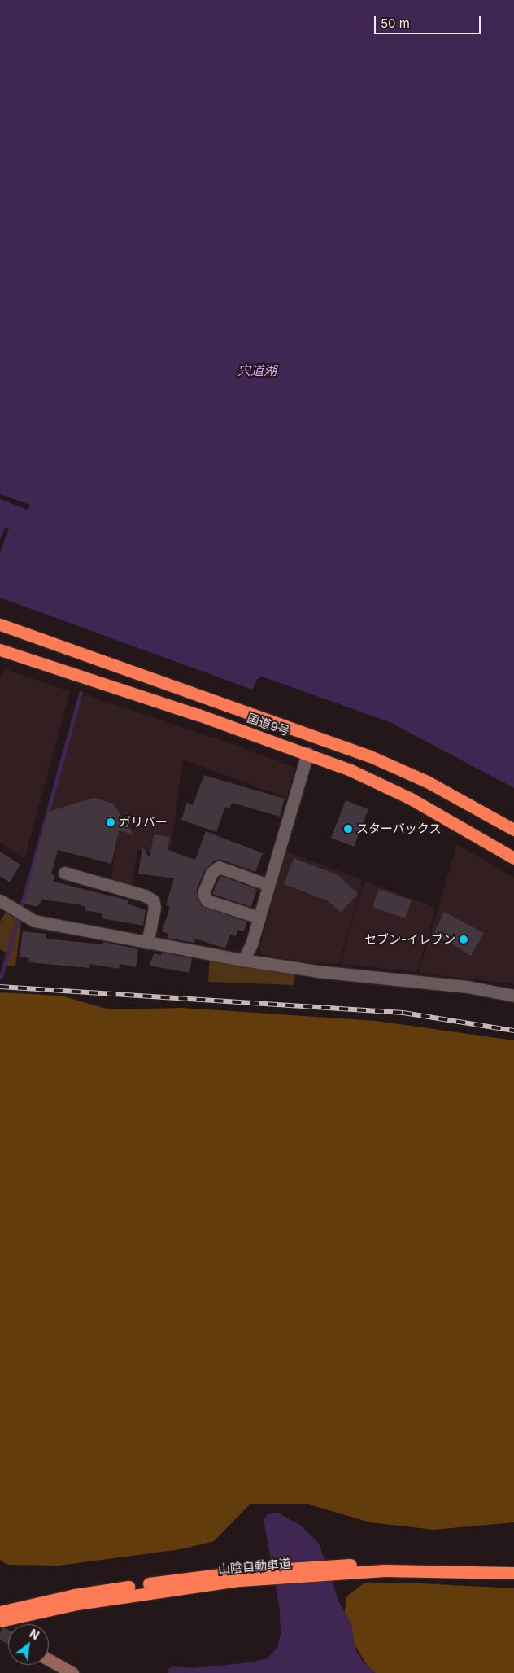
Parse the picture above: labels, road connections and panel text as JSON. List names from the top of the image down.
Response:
{
  "streets": {
    "highway": ["国道9号", "山陰自動車道"]
  },
  "water": ["宍道湖"],
  "places": ["ガリバー", "スターバックス", "セブン-イレブン"],
  "scale_bar": "50 m",
  "north": "top right"
}
